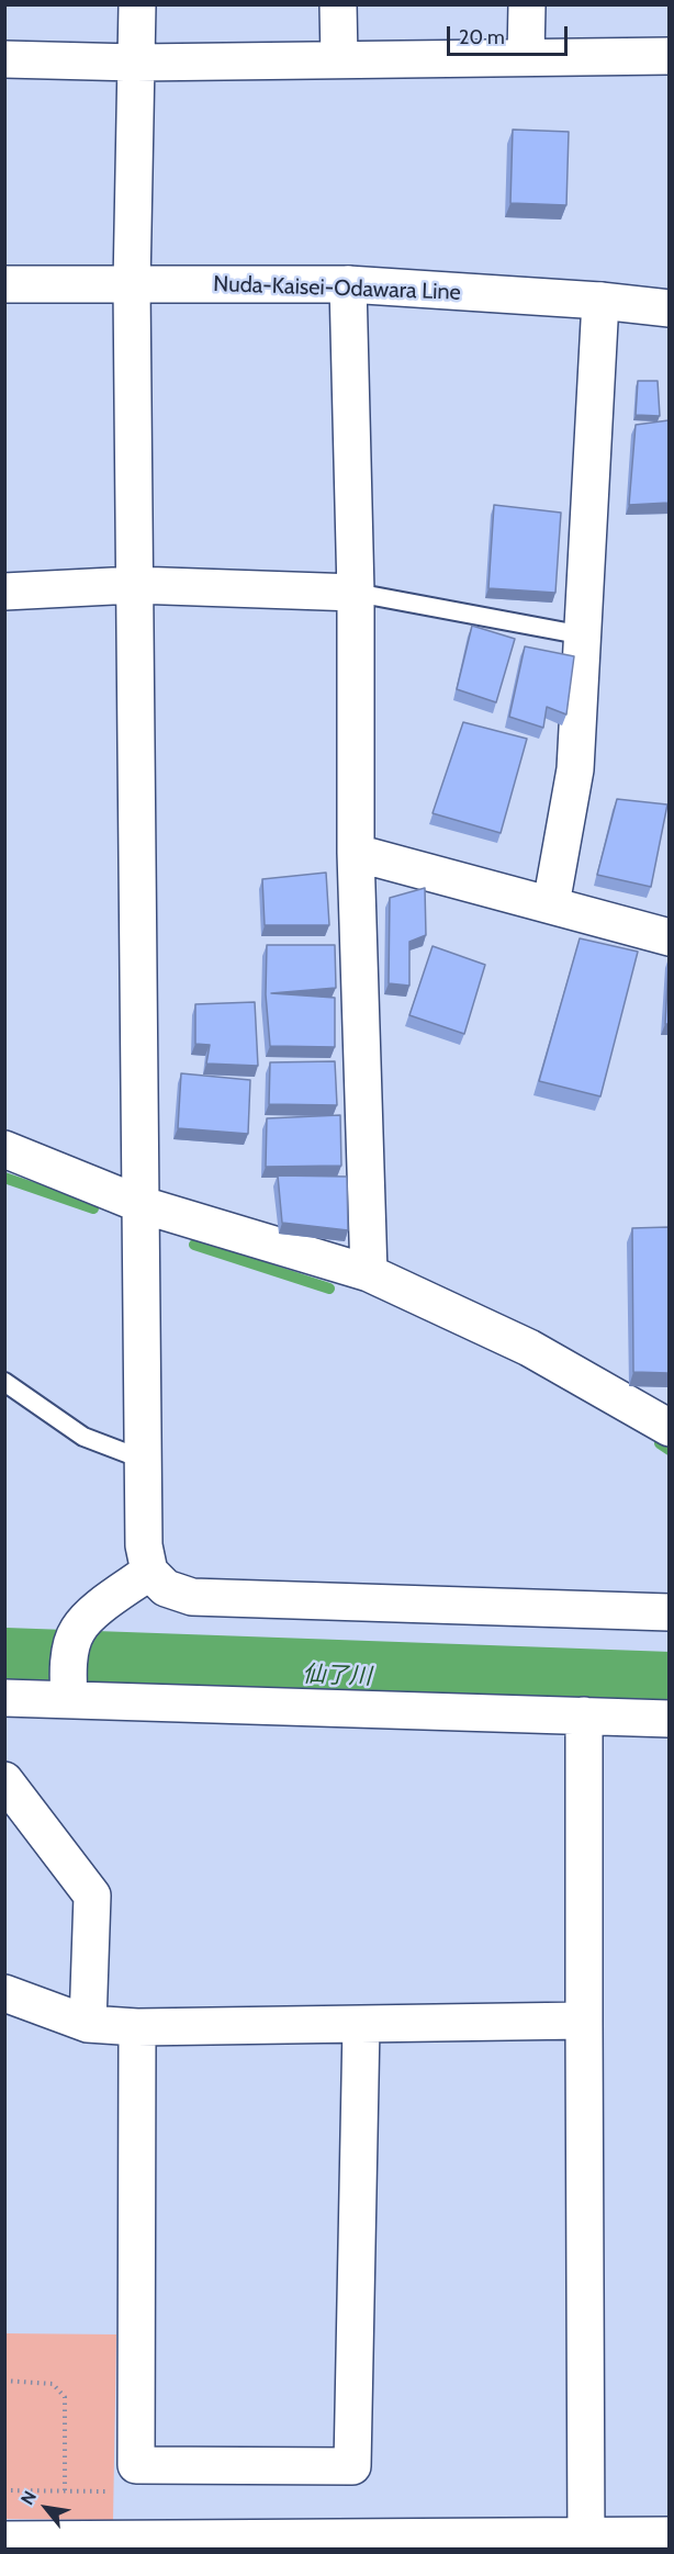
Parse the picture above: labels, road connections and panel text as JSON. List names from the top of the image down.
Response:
{
  "streets": {
    "street": ["Nuda-Kaisei-Odawara Line"]
  },
  "water": ["仙了川"],
  "scale_bar": "20 m",
  "north": "top left"
}
